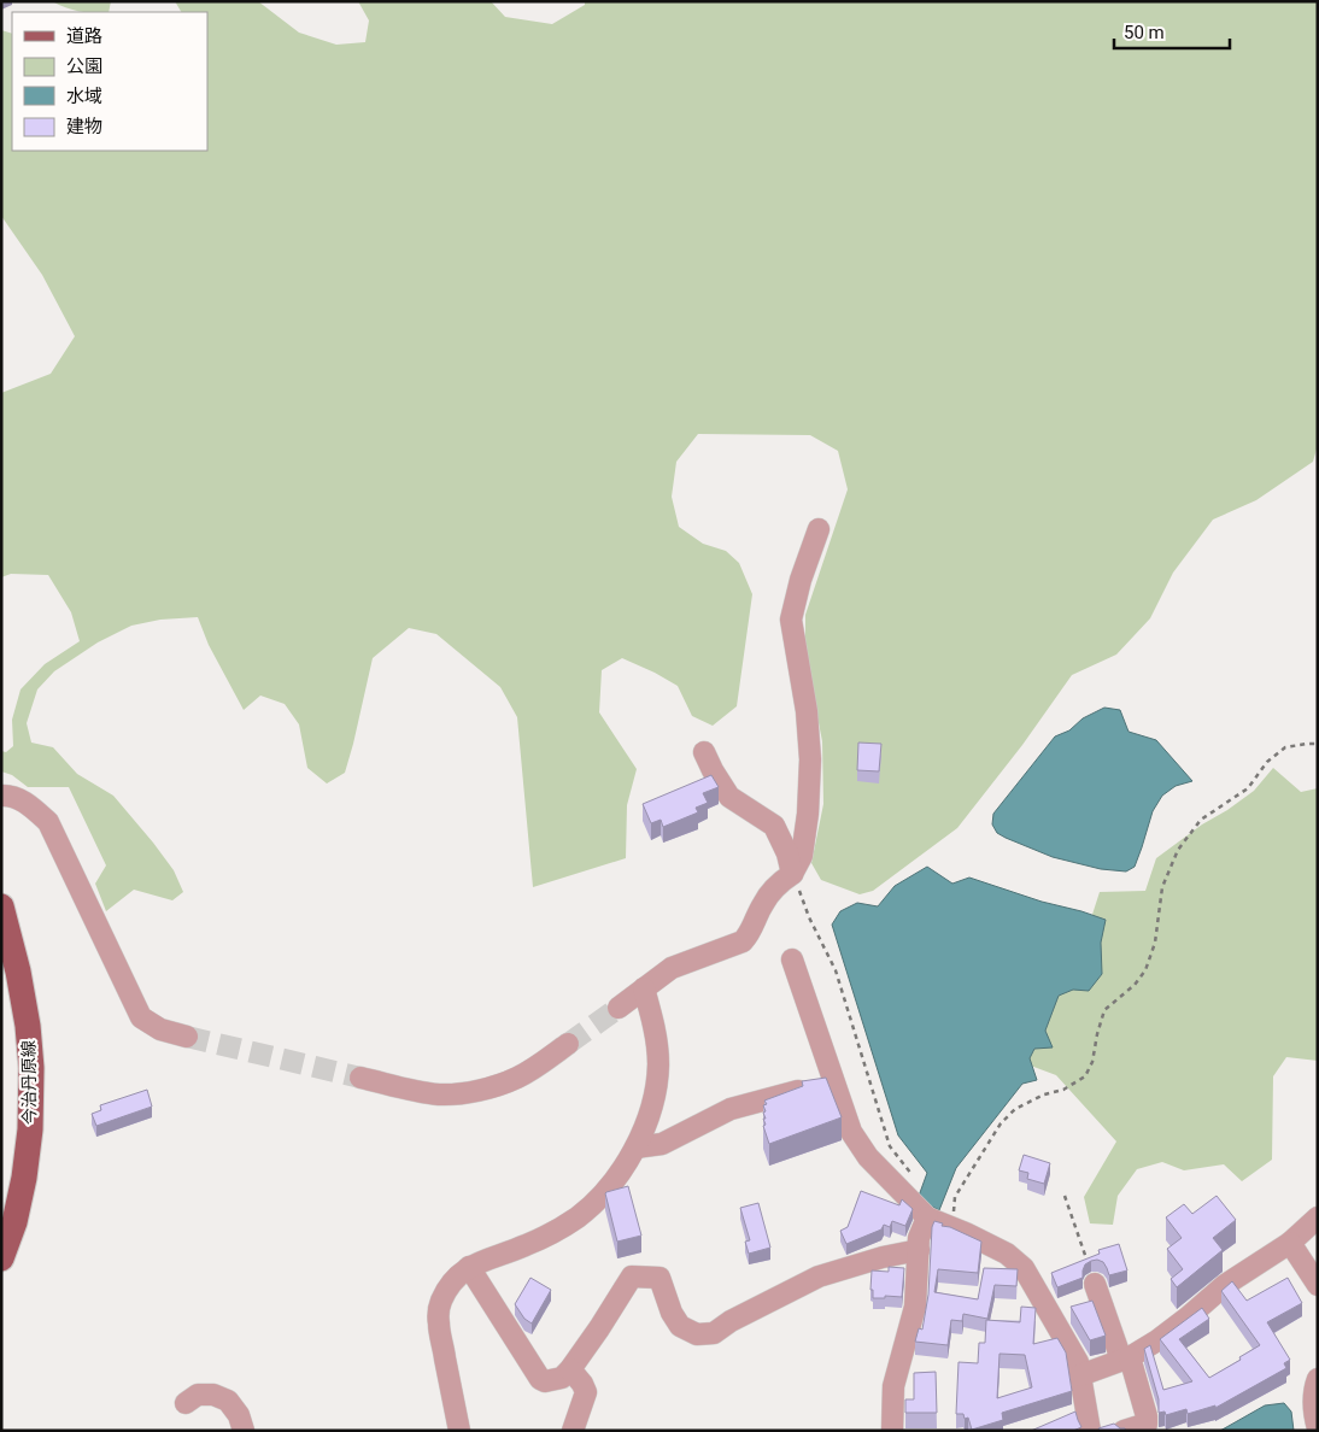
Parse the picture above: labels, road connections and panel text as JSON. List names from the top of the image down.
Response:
{
  "streets": {
    "main road": ["今治丹原線"]
  },
  "legend": [
    "道路",
    "公園",
    "水域",
    "建物"
  ],
  "scale_bar": "50 m"
}
